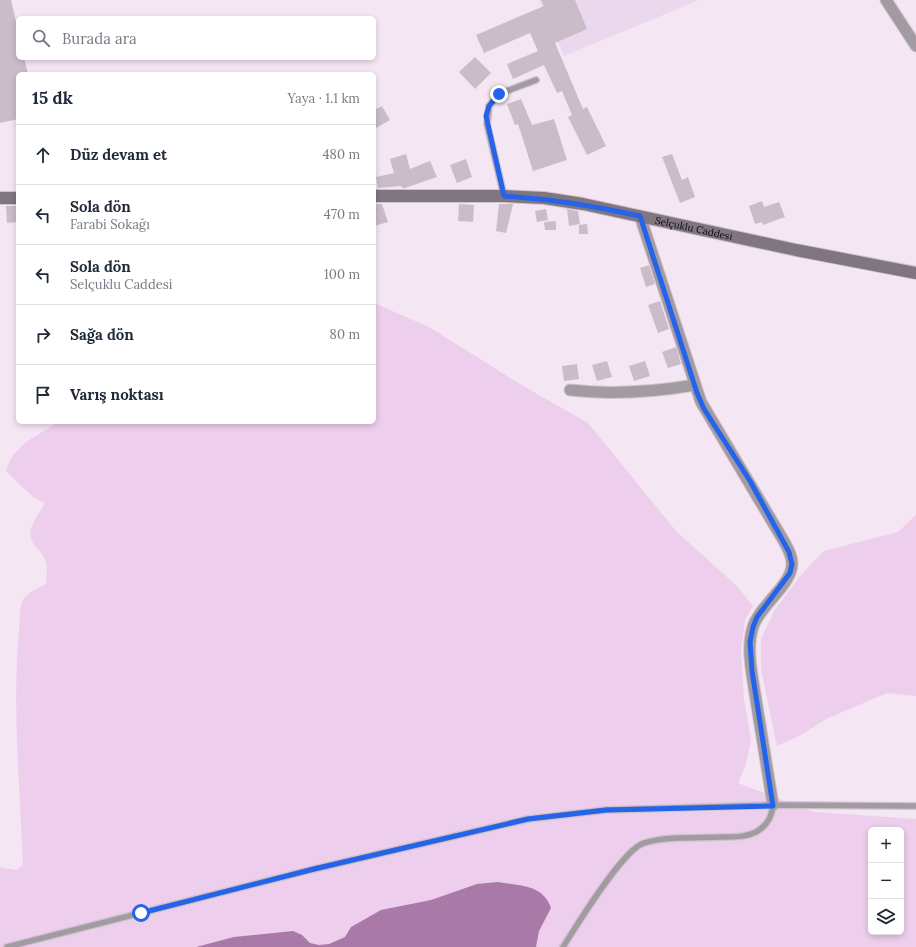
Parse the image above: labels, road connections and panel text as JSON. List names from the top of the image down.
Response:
{
  "streets": {
    "street": ["Selçuklu Caddesi"]
  },
  "page": {
    "search": "Burada ara",
    "heading": ["15 dk", "Yaya · 1.1 km"],
    "list": [
      ["Düz devam et", "480 m"],
      ["Sola dön", "Farabi Sokağı", "470 m"],
      ["Sola dön", "Selçuklu Caddesi", "100 m"],
      ["Sağa dön", "80 m"],
      "Varış noktası"
    ],
    "map_buttons": ["+", "−"]
  }
}
